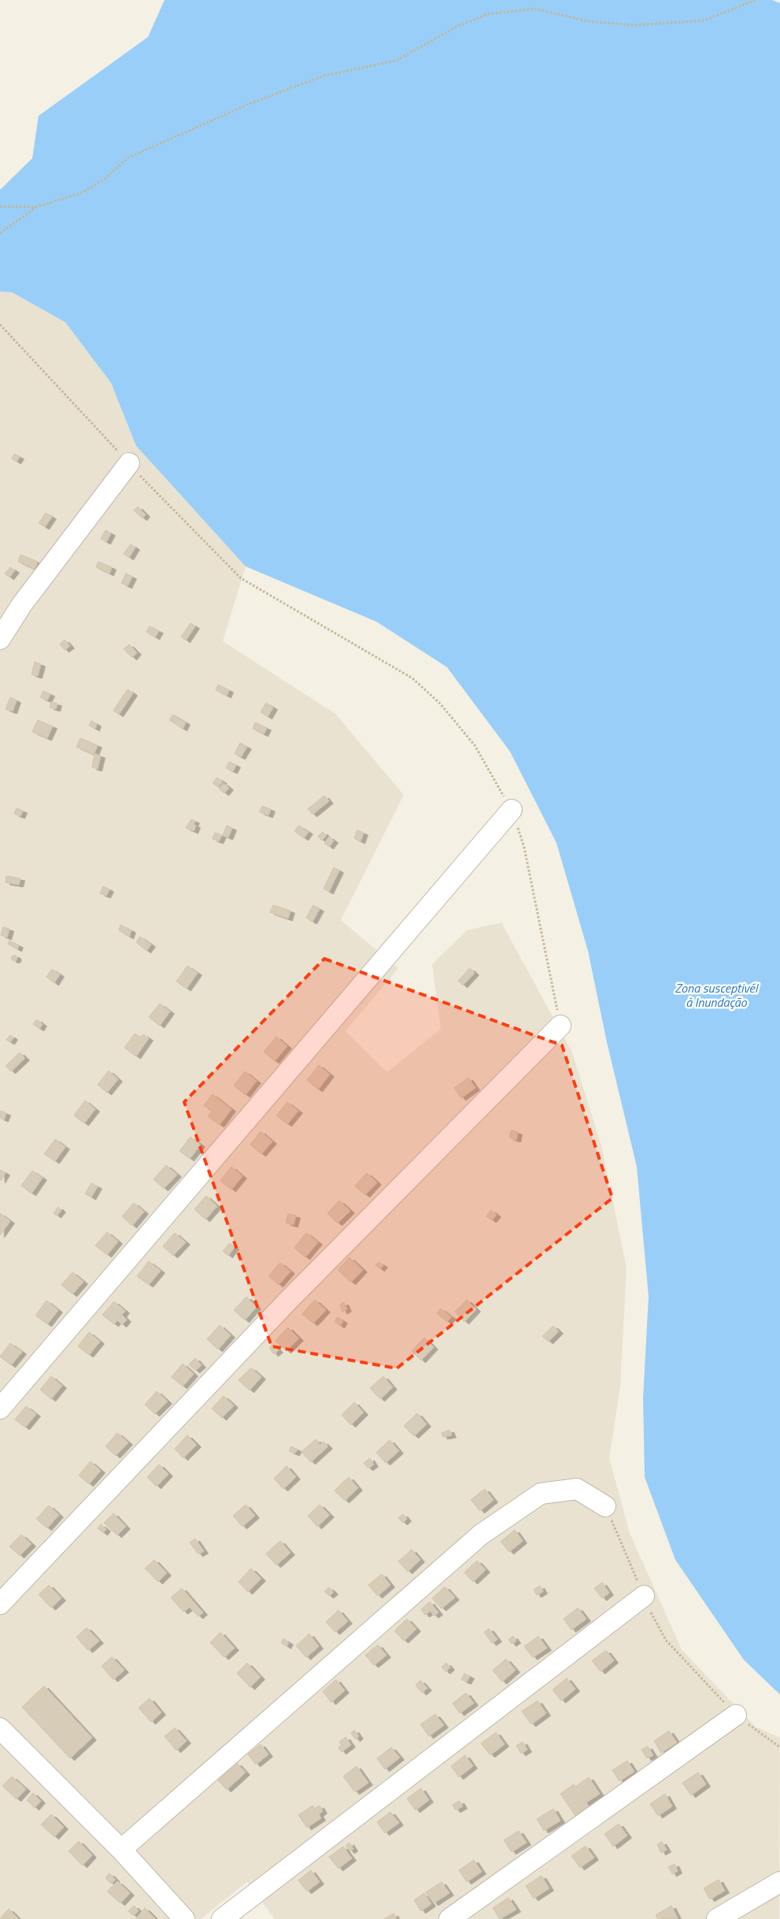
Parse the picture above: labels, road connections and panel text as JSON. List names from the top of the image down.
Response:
{
  "water": ["Zona susceptivél à Inundação"]
}
